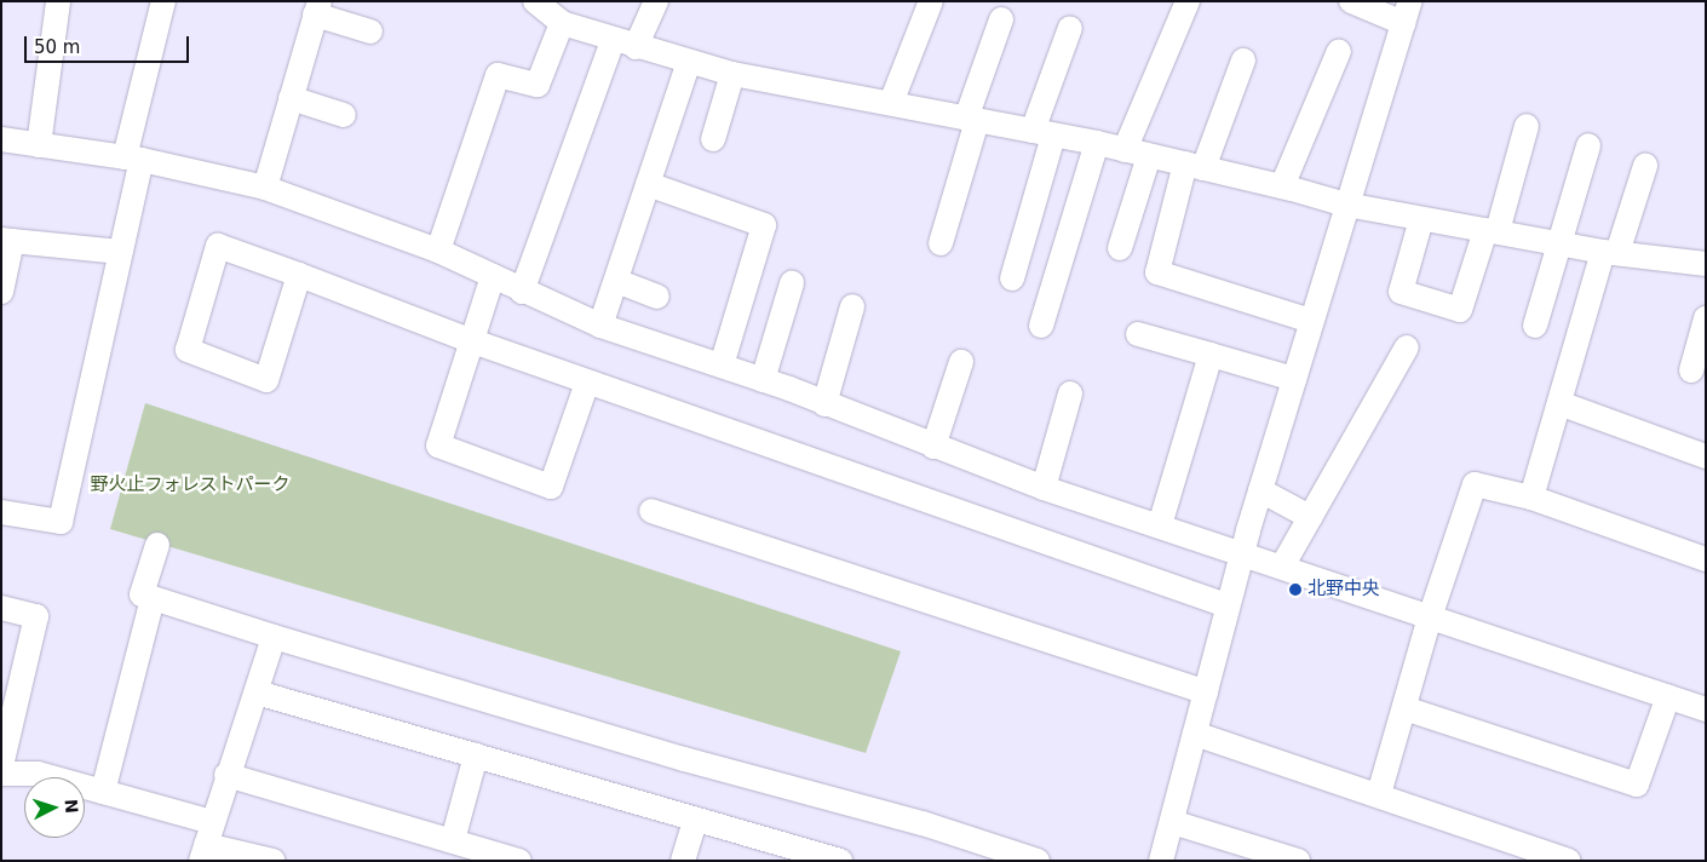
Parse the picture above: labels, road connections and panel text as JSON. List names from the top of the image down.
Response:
{
  "parks": ["野火止フォレストパーク"],
  "places": ["北野中央"],
  "scale_bar": "50 m",
  "north": "right"
}
